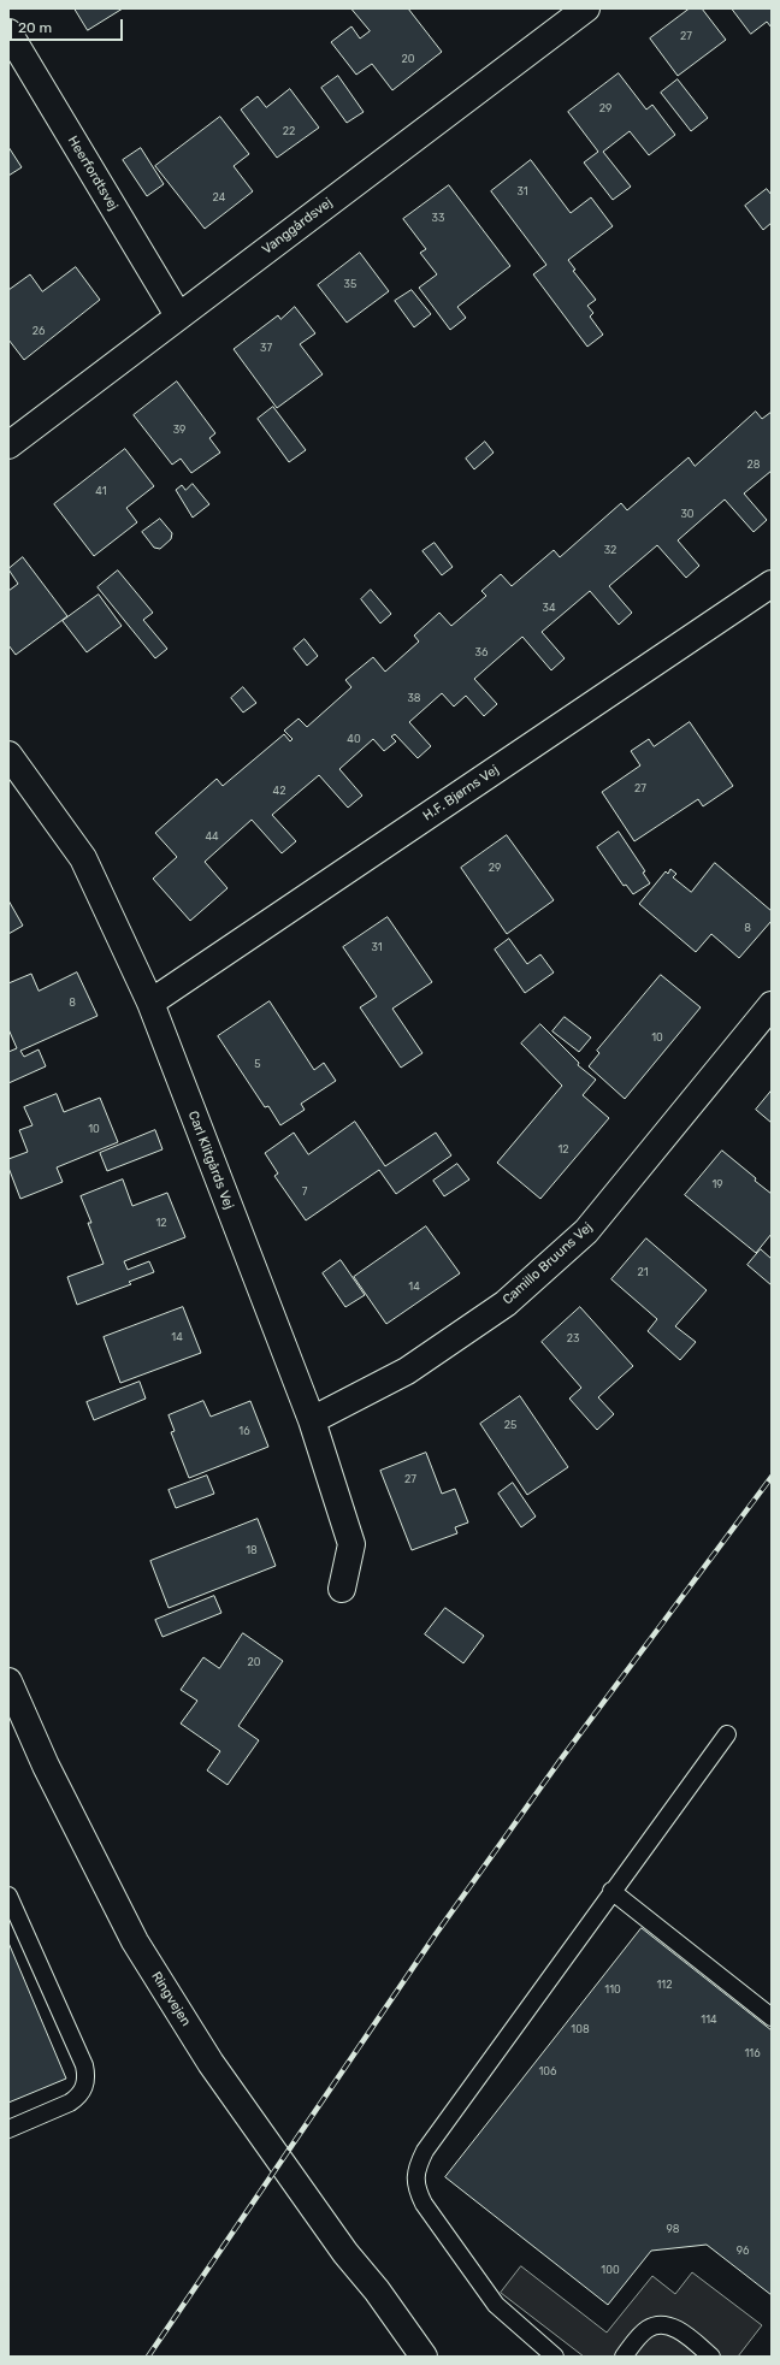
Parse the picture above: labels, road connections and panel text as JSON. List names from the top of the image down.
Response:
{
  "streets": {
    "street": [
      "Heerfordtsvej",
      "Vanggårdsvej",
      "H.F. Bjørns Vej",
      "Carl Klitgårds Vej",
      "Camillo Bruuns Vej",
      "Ringvejen"
    ]
  },
  "crossings": [
    ["Heerfordtsvej", "Vanggårdsvej"],
    ["H.F. Bjørns Vej", "Carl Klitgårds Vej"],
    ["Carl Klitgårds Vej", "Camillo Bruuns Vej"]
  ],
  "house_numbers": [
    "27",
    "20",
    "29",
    "22",
    "31",
    "24",
    "33",
    "35",
    "26",
    "37",
    "39",
    "28",
    "41",
    "30",
    "32",
    "34",
    "36",
    "38",
    "40",
    "27",
    "42",
    "44",
    "29",
    "8",
    "31",
    "8",
    "10",
    "5",
    "10",
    "12",
    "19",
    "7",
    "12",
    "21",
    "14",
    "14",
    "23",
    "25",
    "16",
    "27",
    "18",
    "20",
    "112",
    "110",
    "114",
    "108",
    "116",
    "106",
    "98",
    "96",
    "100"
  ],
  "scale_bar": "20 m"
}
